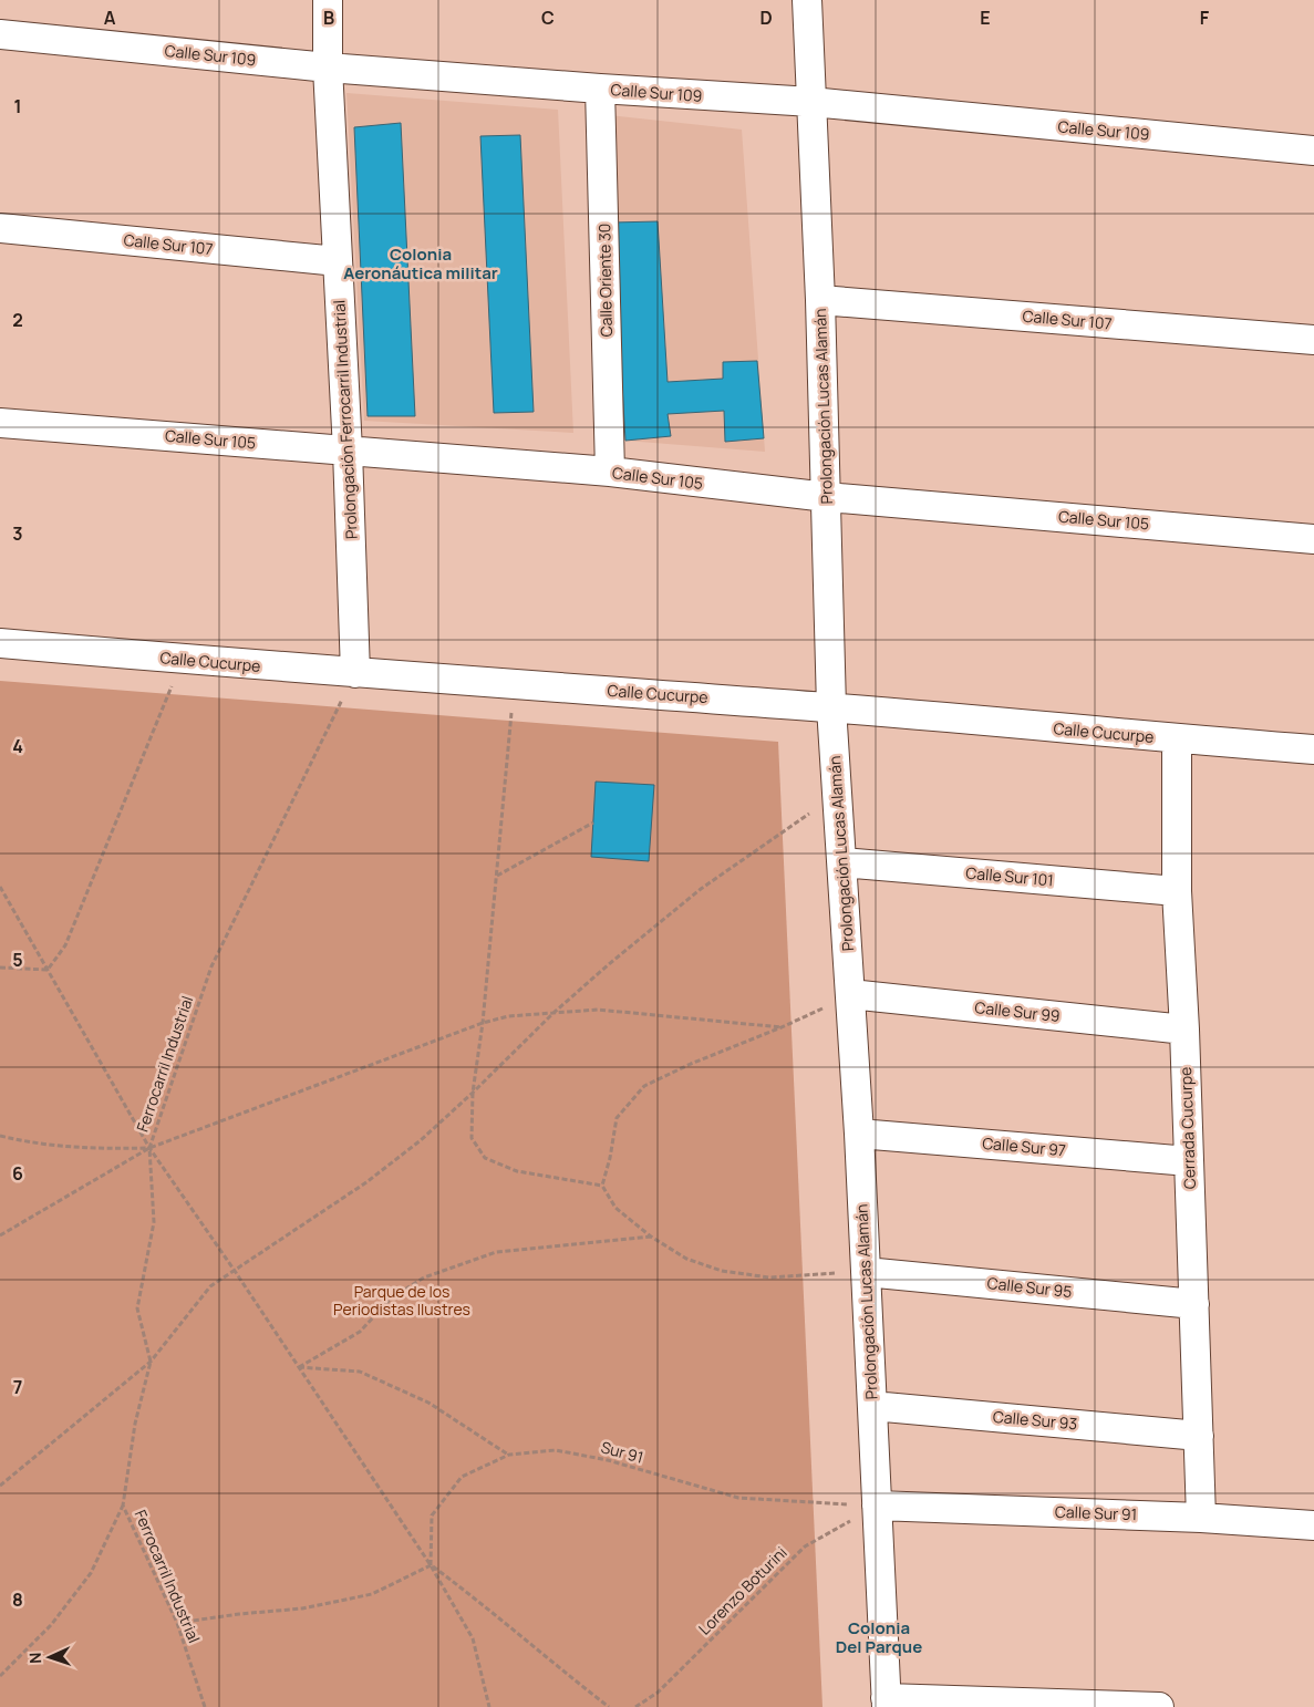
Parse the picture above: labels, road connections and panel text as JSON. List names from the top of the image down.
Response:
{
  "streets": {
    "street": [
      "Calle Sur 109",
      "Calle Sur 107",
      "Calle Oriente 30",
      "Prolongación Lucas Alamán",
      "Prolongación Ferrocarril Industrial",
      "Calle Sur 105",
      "Calle Cucurpe",
      "Calle Sur 101",
      "Calle Sur 99",
      "Cerrada Cucurpe",
      "Calle Sur 97",
      "Calle Sur 95",
      "Calle Sur 93",
      "Calle Sur 91"
    ],
    "path": ["Ferrocarril Industrial", "Sur 91", "Lorenzo Boturini"]
  },
  "crossings": [
    ["Calle Sur 109", "Calle Oriente 30"],
    ["Calle Sur 109", "Prolongación Lucas Alamán"],
    ["Calle Sur 109", "Prolongación Ferrocarril Industrial"],
    ["Calle Sur 107", "Prolongación Lucas Alamán"],
    ["Calle Sur 107", "Prolongación Ferrocarril Industrial"],
    ["Calle Oriente 30", "Calle Sur 105"],
    ["Prolongación Lucas Alamán", "Calle Sur 105"],
    ["Prolongación Lucas Alamán", "Calle Cucurpe"],
    ["Prolongación Lucas Alamán", "Calle Sur 101"],
    ["Prolongación Lucas Alamán", "Calle Sur 99"],
    ["Prolongación Lucas Alamán", "Calle Sur 97"],
    ["Prolongación Lucas Alamán", "Calle Sur 95"],
    ["Prolongación Lucas Alamán", "Calle Sur 93"],
    ["Prolongación Lucas Alamán", "Sur 91"],
    ["Prolongación Lucas Alamán", "Calle Sur 91"],
    ["Prolongación Lucas Alamán", "Lorenzo Boturini"],
    ["Prolongación Ferrocarril Industrial", "Calle Sur 105"],
    ["Prolongación Ferrocarril Industrial", "Calle Cucurpe"],
    ["Prolongación Ferrocarril Industrial", "Ferrocarril Industrial"],
    ["Calle Cucurpe", "Ferrocarril Industrial"],
    ["Calle Cucurpe", "Cerrada Cucurpe"],
    ["Calle Sur 101", "Cerrada Cucurpe"],
    ["Calle Sur 99", "Cerrada Cucurpe"],
    ["Cerrada Cucurpe", "Calle Sur 97"],
    ["Cerrada Cucurpe", "Calle Sur 95"],
    ["Cerrada Cucurpe", "Calle Sur 93"],
    ["Cerrada Cucurpe", "Calle Sur 91"],
    ["Sur 91", "Calle Sur 91"],
    ["Sur 91", "Lorenzo Boturini"],
    ["Calle Sur 91", "Lorenzo Boturini"]
  ],
  "districts": ["Colonia Aeronáutica militar", "Colonia Del Parque"],
  "parks": ["Parque de los Periodistas Ilustres"],
  "north": "left",
  "grid": {
    "columns": [
      "A",
      "B",
      "C",
      "D",
      "E",
      "F"
    ],
    "rows": [
      "1",
      "2",
      "3",
      "4",
      "5",
      "6",
      "7",
      "8"
    ]
  }
}
